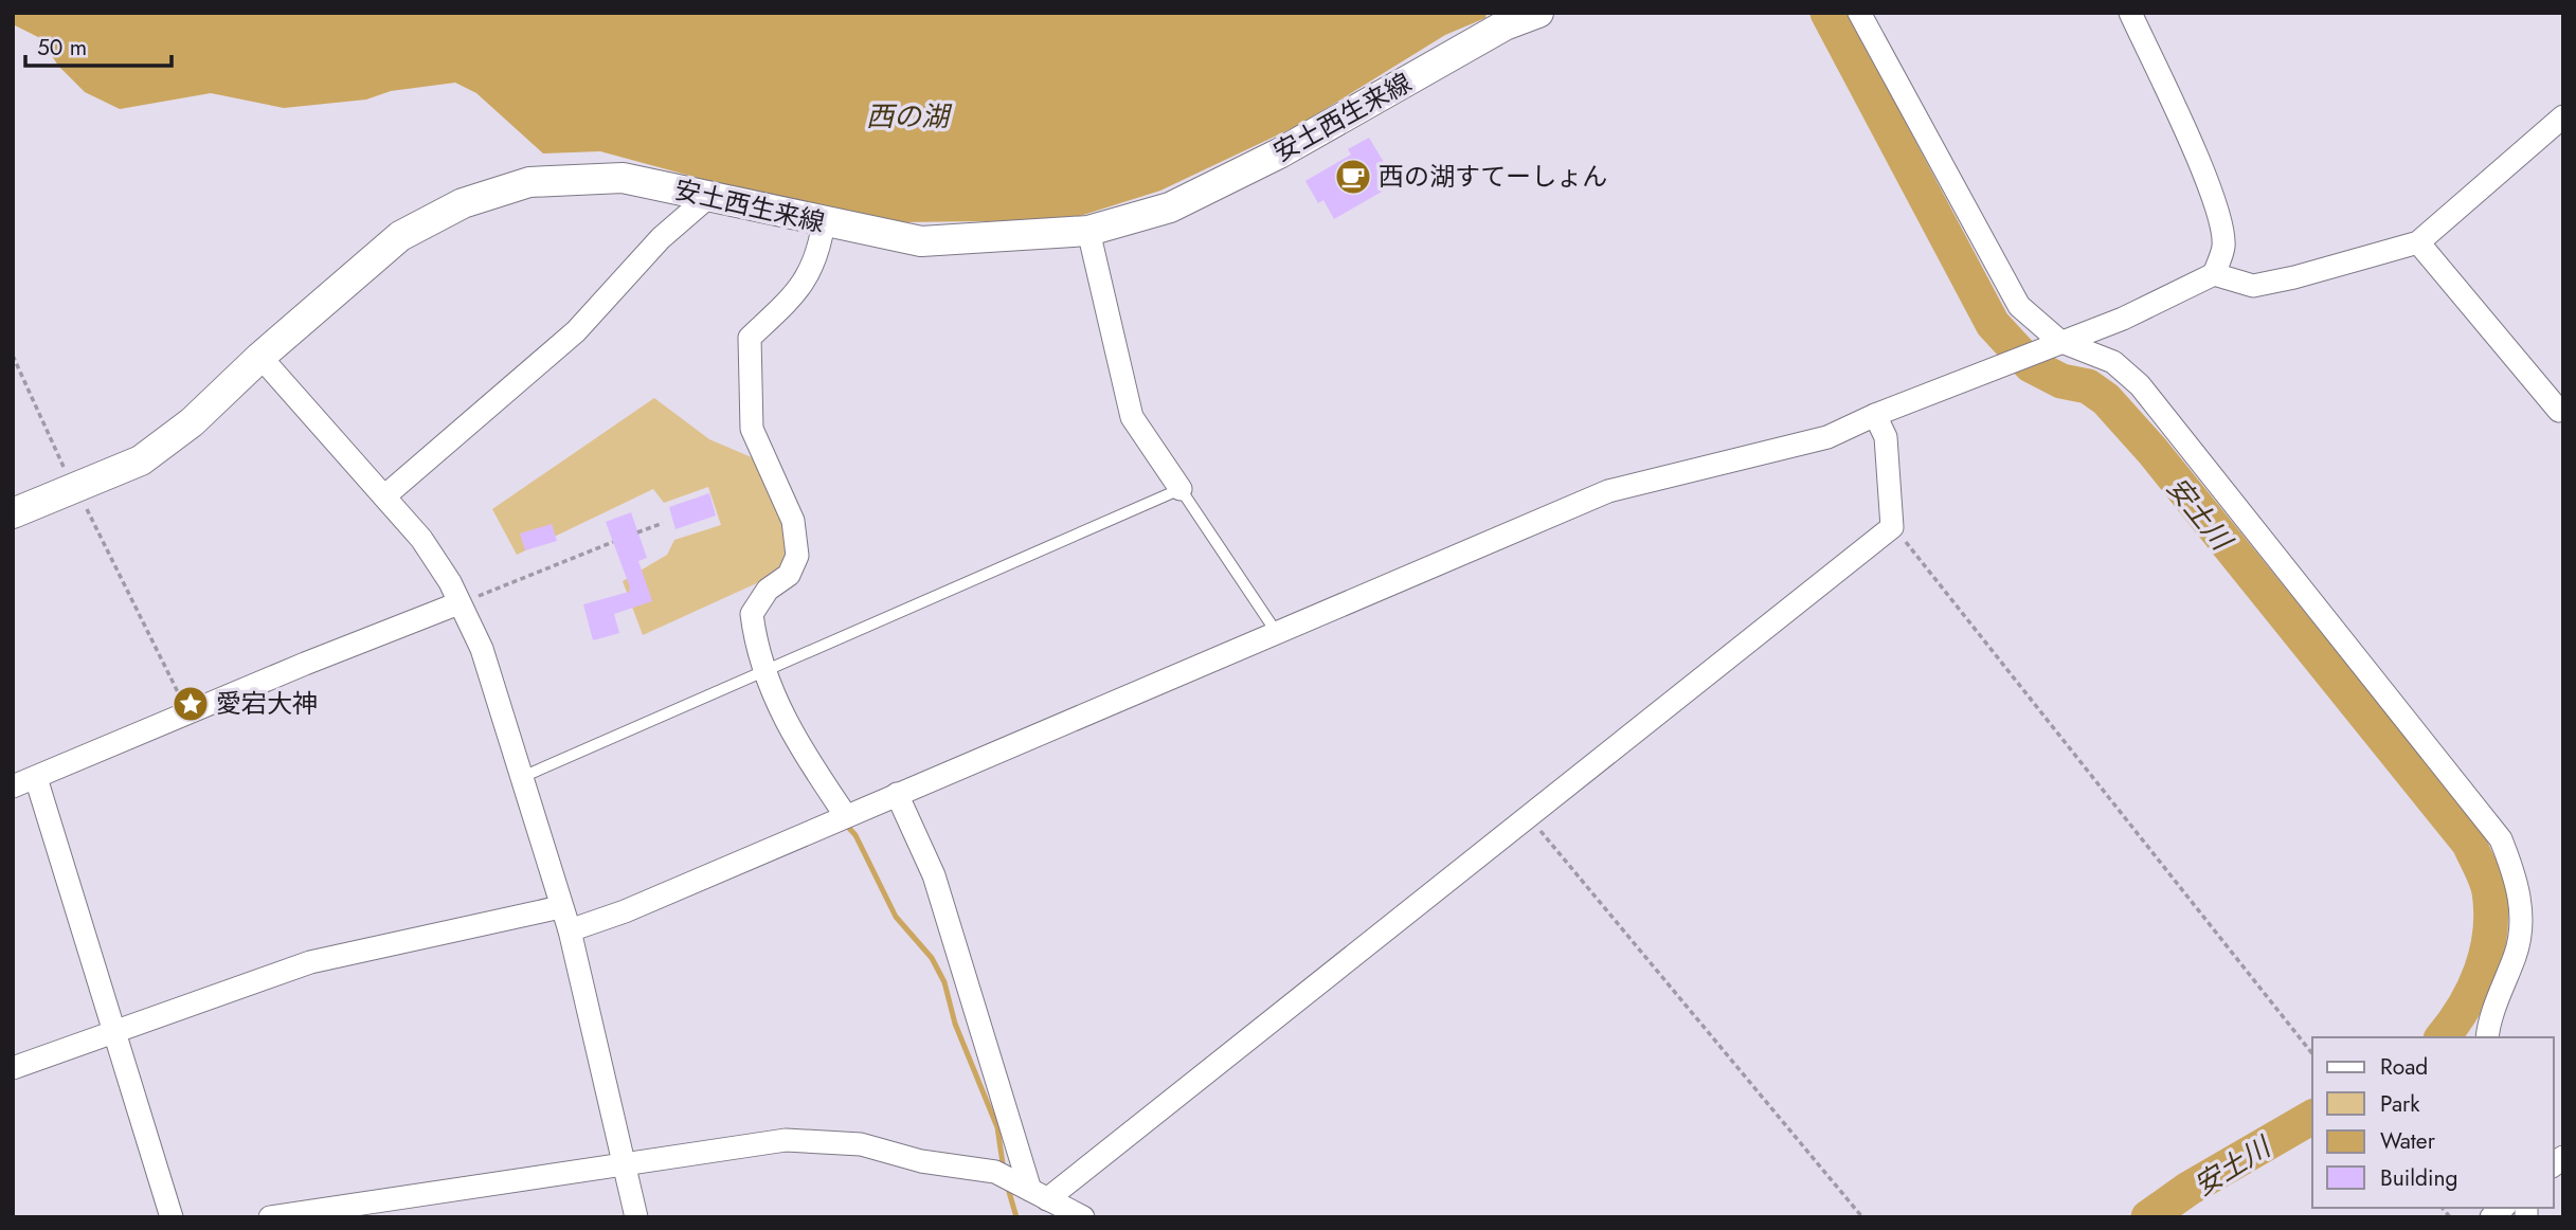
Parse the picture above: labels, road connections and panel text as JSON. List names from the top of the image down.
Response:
{
  "streets": {
    "main road": ["安土西生来線"]
  },
  "water": ["西の湖", "安土川"],
  "places": {
    "cafe": ["西の湖すてーしょん"],
    "place": ["愛宕大神"]
  },
  "legend": [
    "Road",
    "Park",
    "Water",
    "Building"
  ],
  "scale_bar": "50 m"
}
